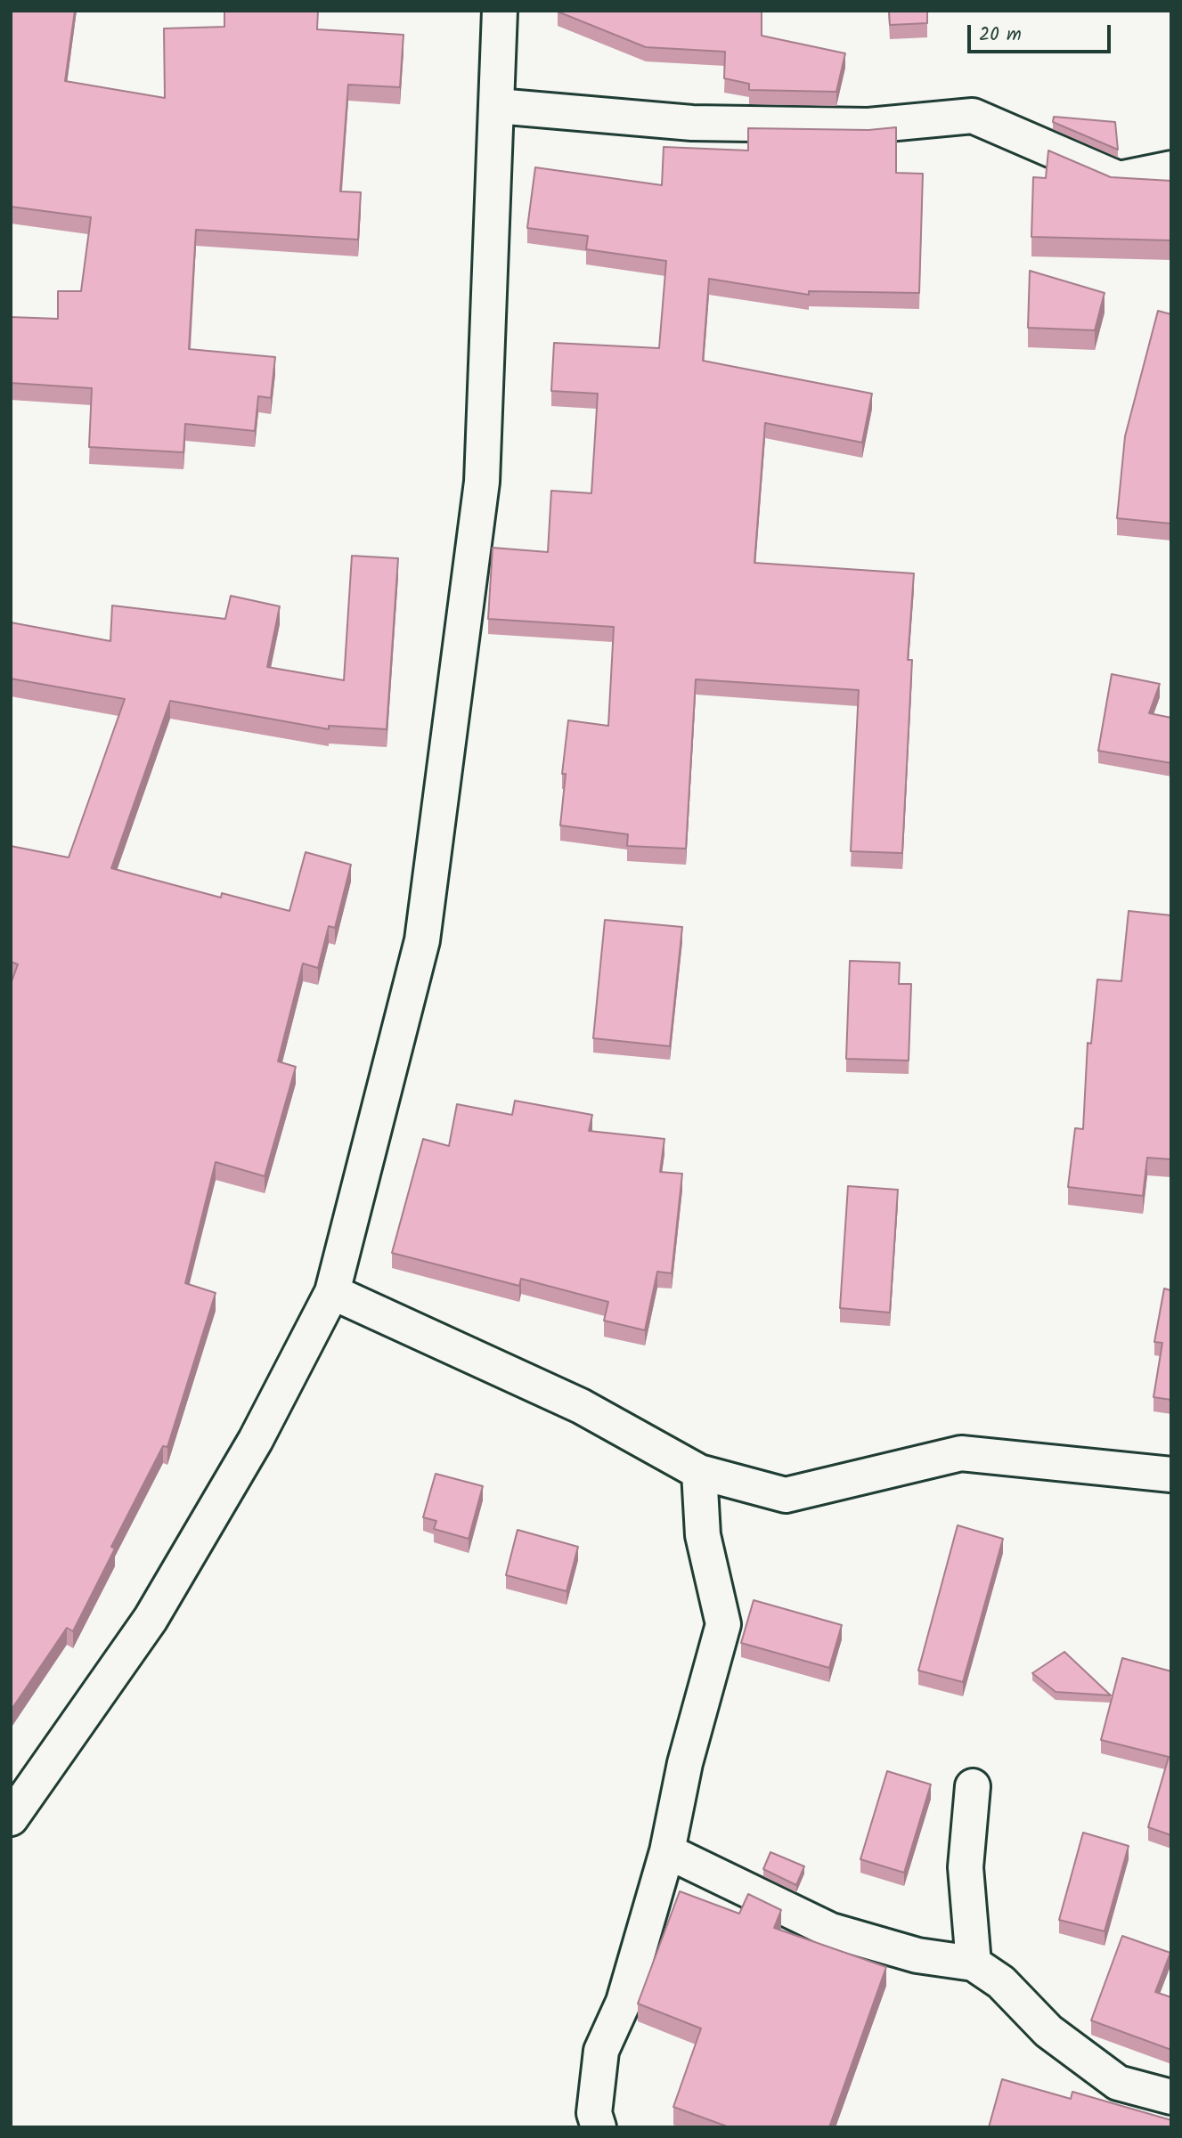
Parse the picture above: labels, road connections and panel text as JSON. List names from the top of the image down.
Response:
{
  "scale_bar": "20 m"
}
